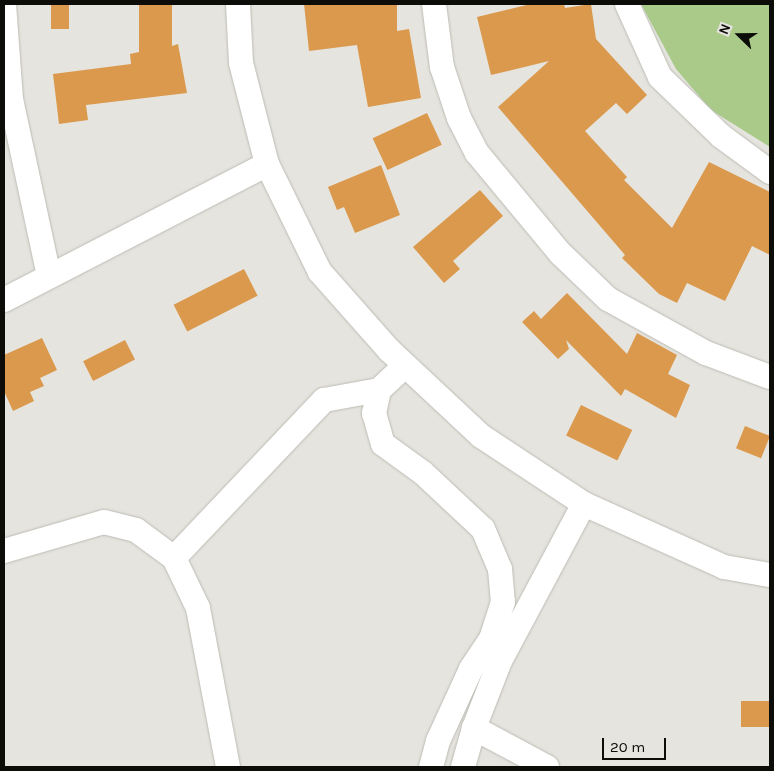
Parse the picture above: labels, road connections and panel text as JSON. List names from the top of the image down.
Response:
{
  "scale_bar": "20 m",
  "north": "left"
}
